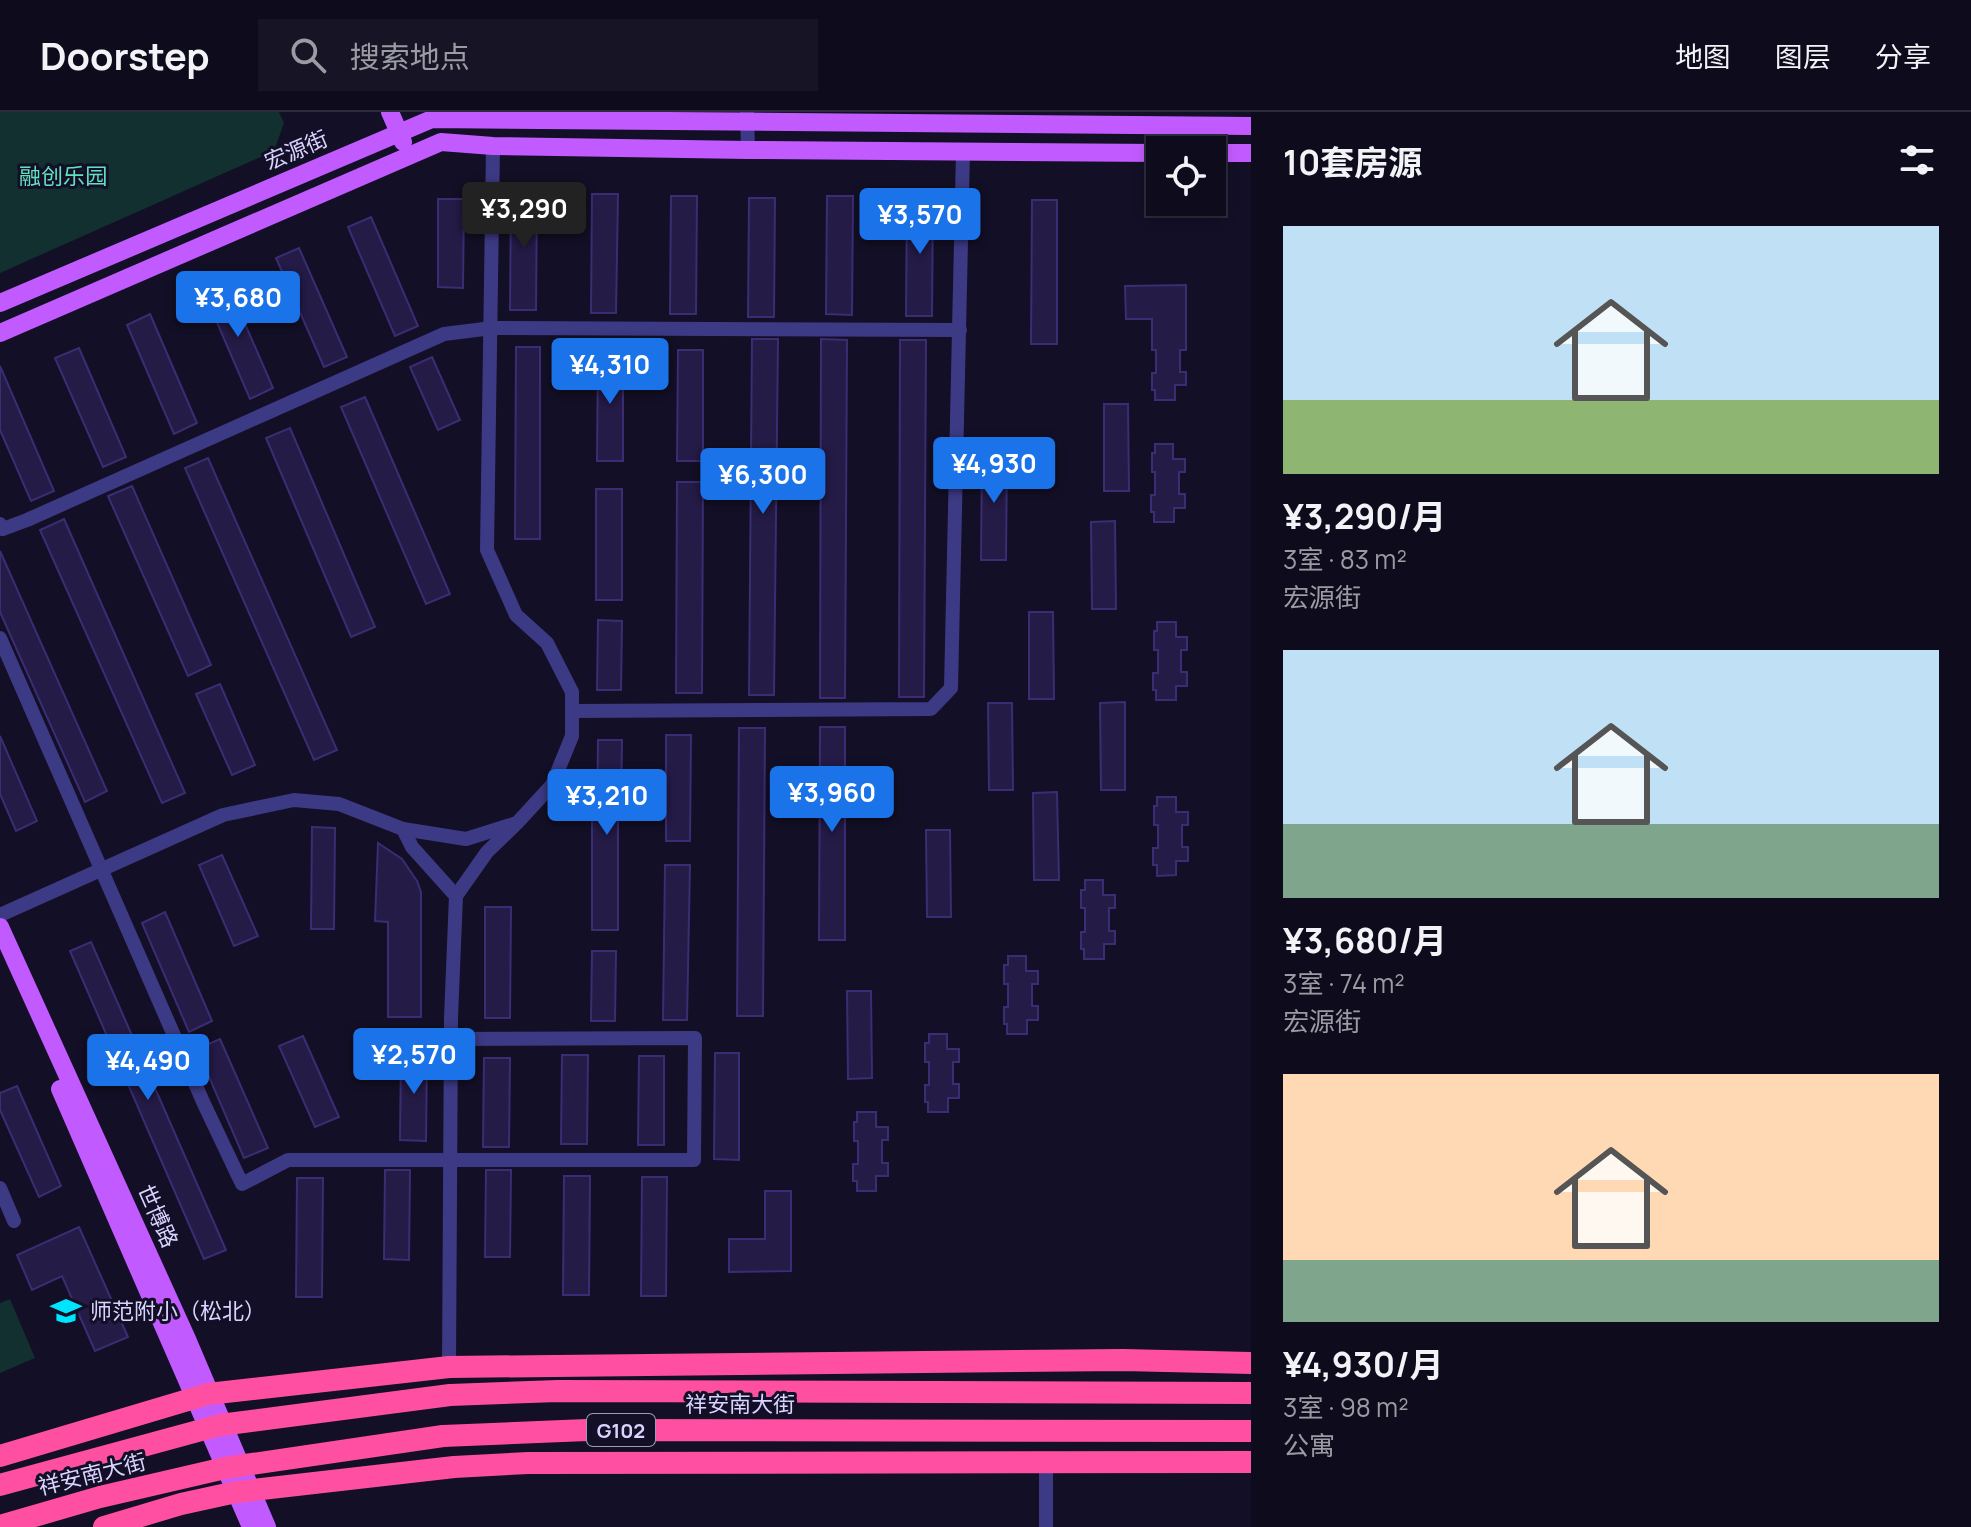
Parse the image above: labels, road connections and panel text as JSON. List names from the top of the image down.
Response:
{
  "streets": {
    "highway": ["祥安南大街", "G102"],
    "main road": ["宏源街", "世博路"]
  },
  "crossings": [
    ["世博路", "祥安南大街"]
  ],
  "parks": ["融创乐园"],
  "places": {
    "school or university": ["师范附小（松北）"]
  },
  "page": {
    "header": "Doorstep",
    "search": "搜索地点",
    "nav": ["地图", "图层", "分享"],
    "heading": "10套房源",
    "price": [
      "¥3,290",
      "¥3,570",
      "¥3,680",
      "¥4,310",
      "¥4,930",
      "¥6,300",
      "¥3,960",
      "¥3,210",
      "¥2,570",
      "¥4,490"
    ],
    "list": [
      {
        "name": "¥3,290/月",
        "note": "3室 · 83 m² · 宏源街"
      },
      {
        "name": "¥3,680/月",
        "note": "3室 · 74 m² · 宏源街"
      },
      {
        "name": "¥4,930/月",
        "note": "3室 · 98 m² · 公寓"
      }
    ]
  }
}
